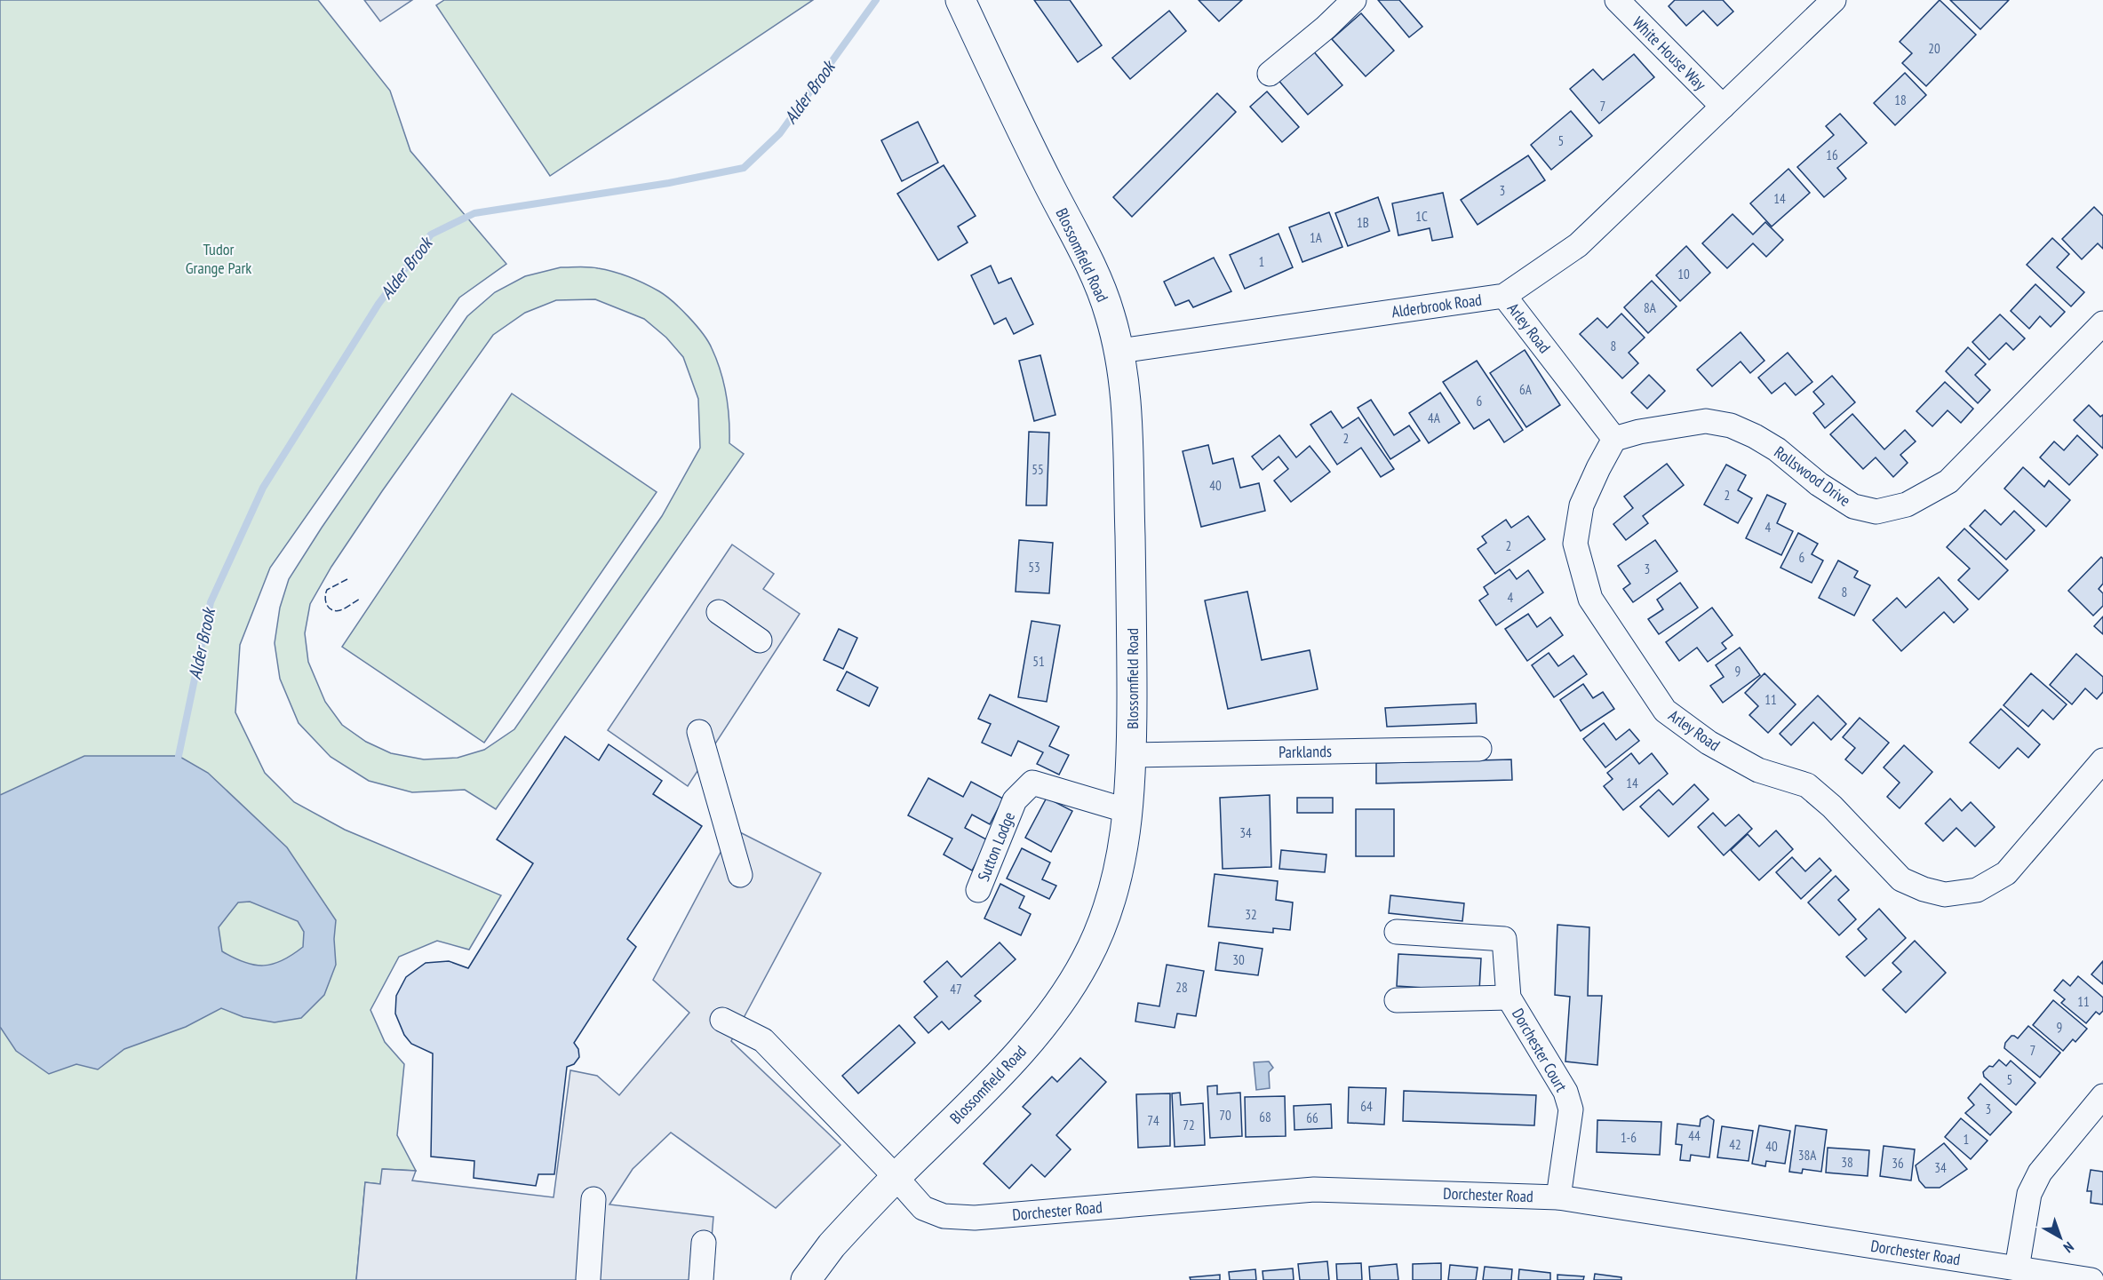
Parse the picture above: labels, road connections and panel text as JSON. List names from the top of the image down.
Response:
{
  "streets": {
    "main road": ["Blossomfield Road"],
    "street": [
      "White House Way",
      "Alderbrook Road",
      "Arley Road",
      "Rollswood Drive",
      "Parklands",
      "Sutton Lodge",
      "Dorchester Court",
      "Dorchester Road"
    ]
  },
  "crossings": [
    ["White House Way", "Alderbrook Road"],
    ["Blossomfield Road", "Alderbrook Road"],
    ["Blossomfield Road", "Parklands"],
    ["Blossomfield Road", "Sutton Lodge"],
    ["Blossomfield Road", "Dorchester Road"],
    ["Alderbrook Road", "Arley Road"],
    ["Arley Road", "Rollswood Drive"],
    ["Dorchester Court", "Dorchester Road"]
  ],
  "water": ["Alder Brook"],
  "parks": ["Tudor Grange Park"],
  "house_numbers": [
    "20",
    "18",
    "7",
    "5",
    "16",
    "3",
    "14",
    "1C",
    "1B",
    "1A",
    "1",
    "10",
    "8A",
    "8",
    "6A",
    "6",
    "4A",
    "2",
    "55",
    "40",
    "2",
    "4",
    "2",
    "6",
    "53",
    "3",
    "8",
    "4",
    "51",
    "9",
    "11",
    "14",
    "34",
    "32",
    "30",
    "28",
    "47",
    "11",
    "9",
    "7",
    "5",
    "64",
    "3",
    "70",
    "68",
    "66",
    "74",
    "72",
    "44",
    "1-6",
    "1",
    "42",
    "40",
    "38A",
    "38",
    "36",
    "34"
  ],
  "north": "bottom right"
}
